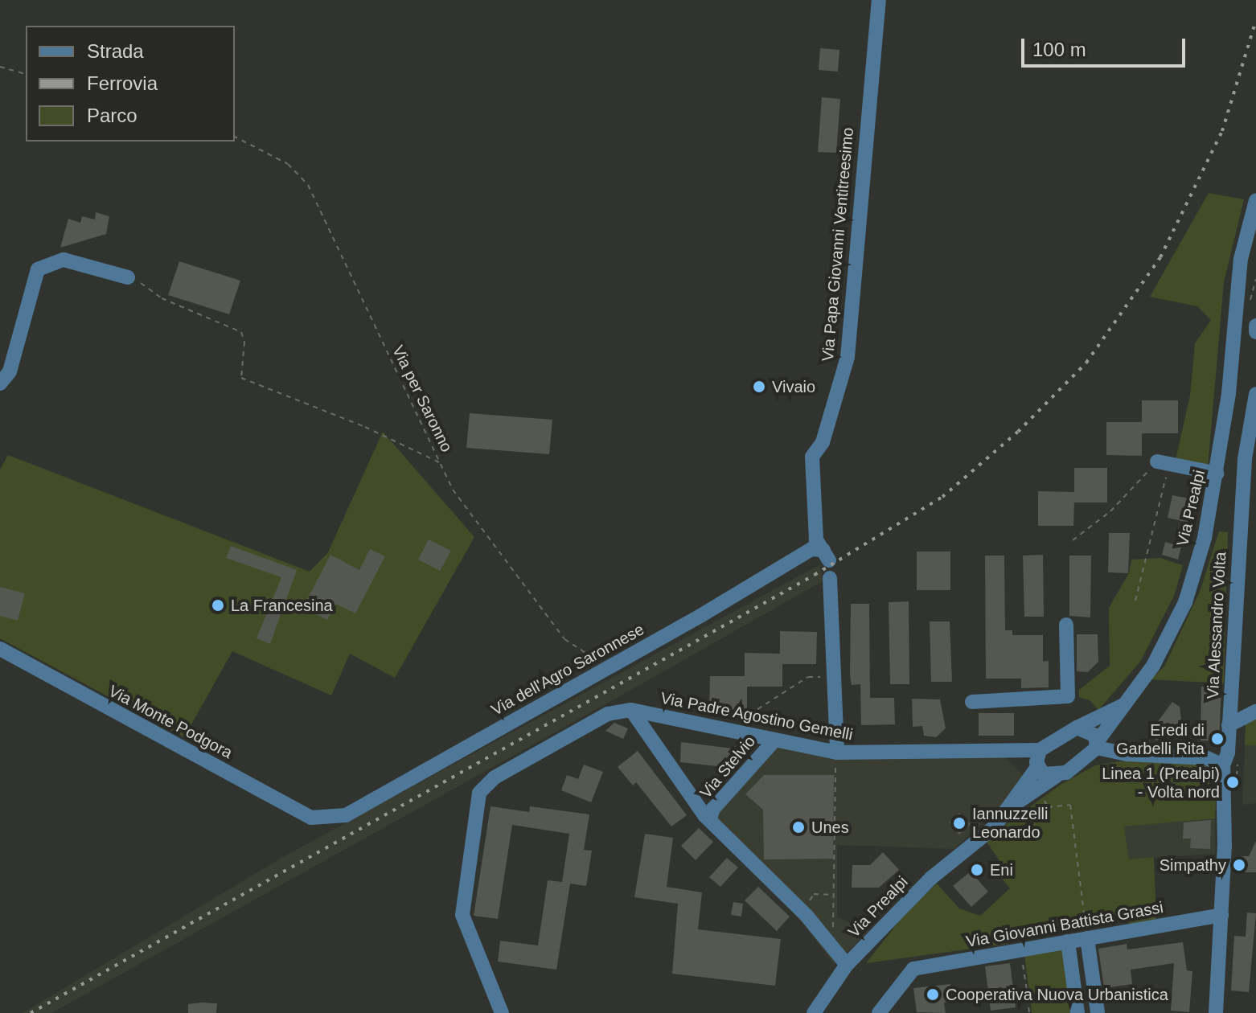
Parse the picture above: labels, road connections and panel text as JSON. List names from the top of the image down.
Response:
{
  "streets": {
    "street": [
      "Via Papa Giovanni Ventitreesimo",
      "Via Prealpi",
      "Via Alessandro Volta",
      "Via dell'Agro Saronnese",
      "Via Padre Agostino Gemelli",
      "Via Monte Podgora",
      "Via Stelvio",
      "Via Giovanni Battista Grassi"
    ],
    "path": ["Via per Saronno"]
  },
  "crossings": [
    ["Via Papa Giovanni Ventitreesimo", "Via dell'Agro Saronnese"],
    ["Via per Saronno", "Via dell'Agro Saronnese"],
    ["Via Prealpi", "Via Padre Agostino Gemelli"],
    ["Via Alessandro Volta", "Via Giovanni Battista Grassi"],
    ["Via dell'Agro Saronnese", "Via Monte Podgora"],
    ["Via Padre Agostino Gemelli", "Via Stelvio"]
  ],
  "places": [
    "Vivaio",
    "La Francesina",
    "Eredi di Garbelli Rita",
    "Linea 1 (Prealpi) - Volta nord",
    "Iannuzzelli Leonardo",
    "Unes",
    "Simpathy",
    "Eni",
    "Cooperativa Nuova Urbanistica"
  ],
  "legend": ["Strada", "Ferrovia", "Parco"],
  "scale_bar": "100 m"
}
